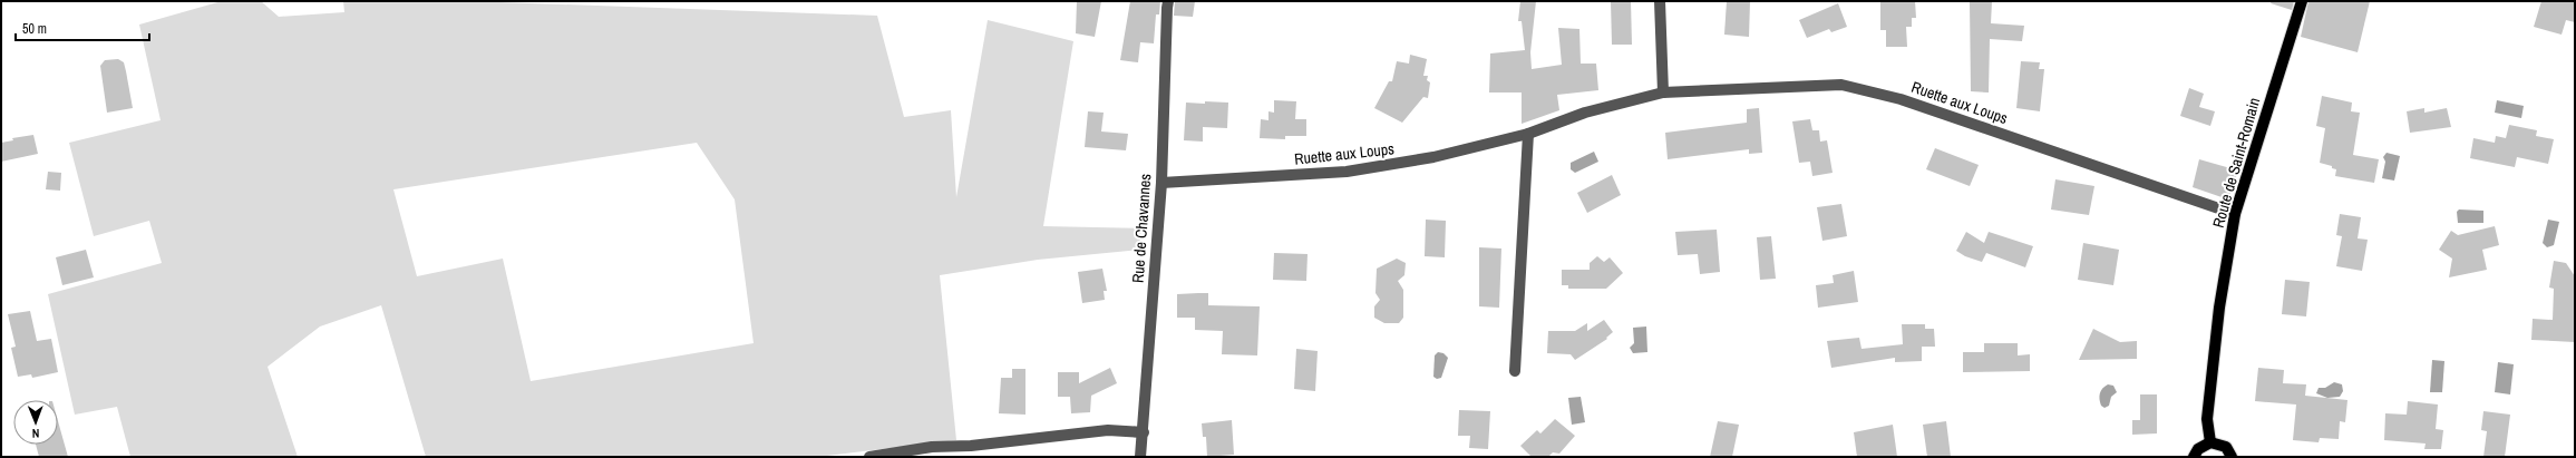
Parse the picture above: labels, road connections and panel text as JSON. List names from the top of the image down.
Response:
{
  "streets": {
    "main road": ["Route de Saint-Romain"],
    "street": ["Ruette aux Loups", "Rue de Chavannes"]
  },
  "crossings": [
    ["Ruette aux Loups", "Route de Saint-Romain"],
    ["Ruette aux Loups", "Rue de Chavannes"]
  ],
  "scale_bar": "50 m",
  "north": "bottom"
}
